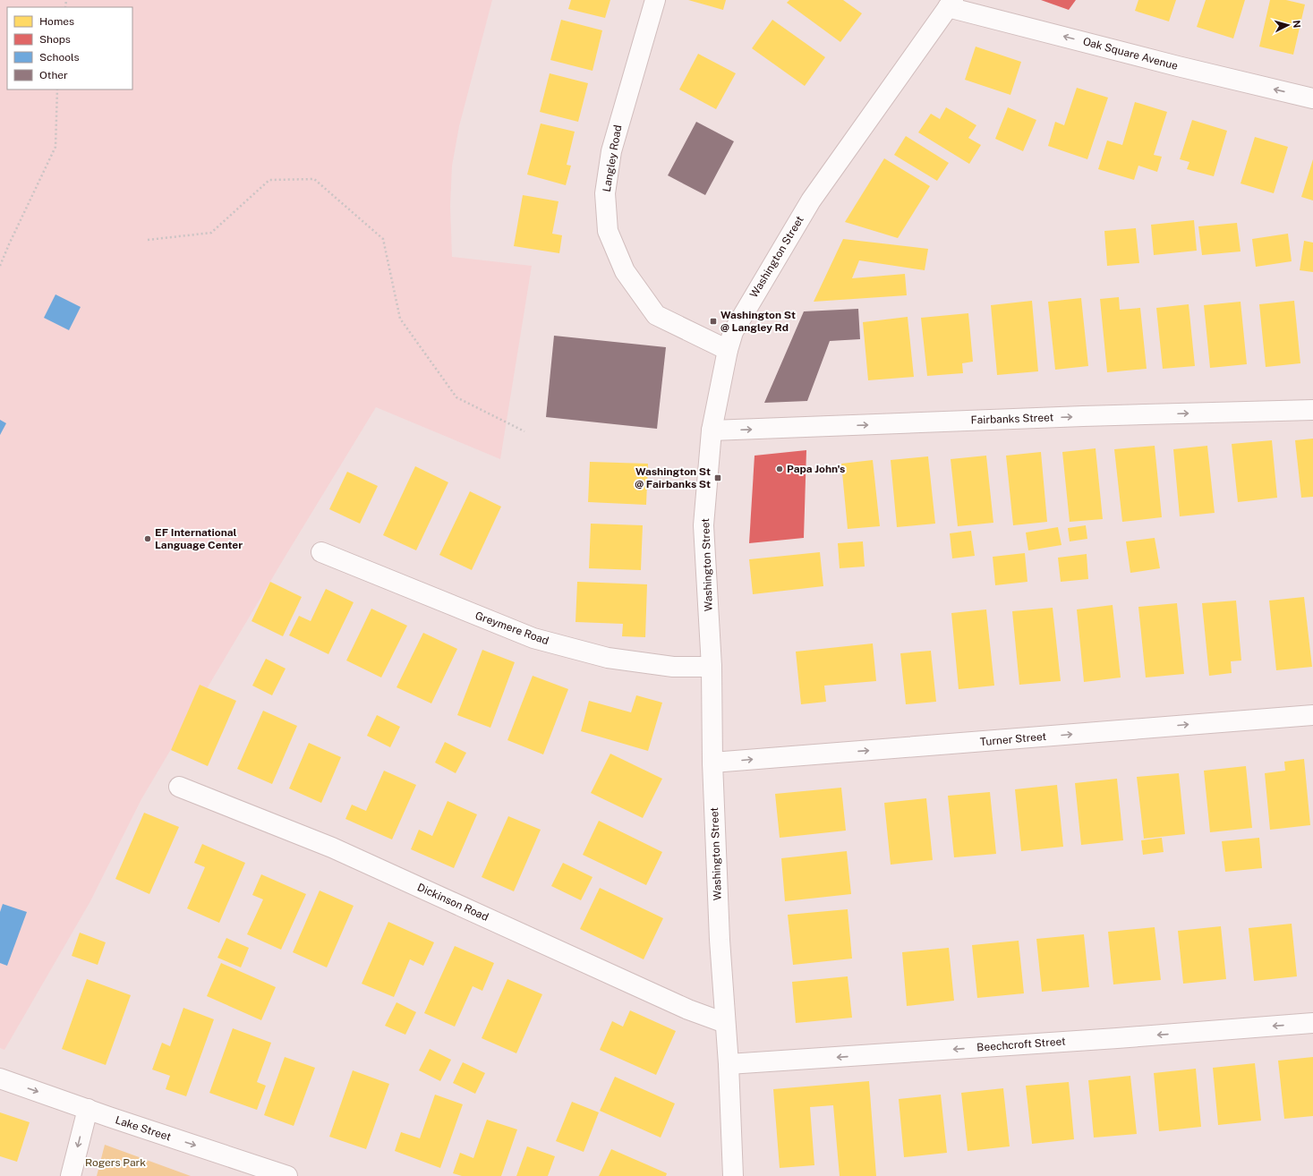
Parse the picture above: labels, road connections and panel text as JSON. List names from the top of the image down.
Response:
{
  "streets": {
    "street": [
      "Oak Square Avenue",
      "Langley Road",
      "Washington Street",
      "Fairbanks Street",
      "Greymere Road",
      "Turner Street",
      "Dickinson Road",
      "Beechcroft Street",
      "Lake Street"
    ]
  },
  "crossings": [
    ["Oak Square Avenue", "Washington Street"],
    ["Langley Road", "Washington Street"],
    ["Washington Street", "Fairbanks Street"],
    ["Washington Street", "Greymere Road"],
    ["Washington Street", "Turner Street"],
    ["Washington Street", "Dickinson Road"],
    ["Washington Street", "Beechcroft Street"]
  ],
  "one_way": [
    "Oak Square Avenue",
    "Fairbanks Street",
    "Turner Street",
    "Beechcroft Street",
    "Lake Street"
  ],
  "parks": ["Rogers Park"],
  "places": {
    "transit": ["Washington St @ Langley Rd", "Washington St @ Fairbanks St"],
    "other": ["Papa John's", "EF International Language Center"]
  },
  "legend": [
    "Homes",
    "Shops",
    "Schools",
    "Other"
  ],
  "north": "right"
}
